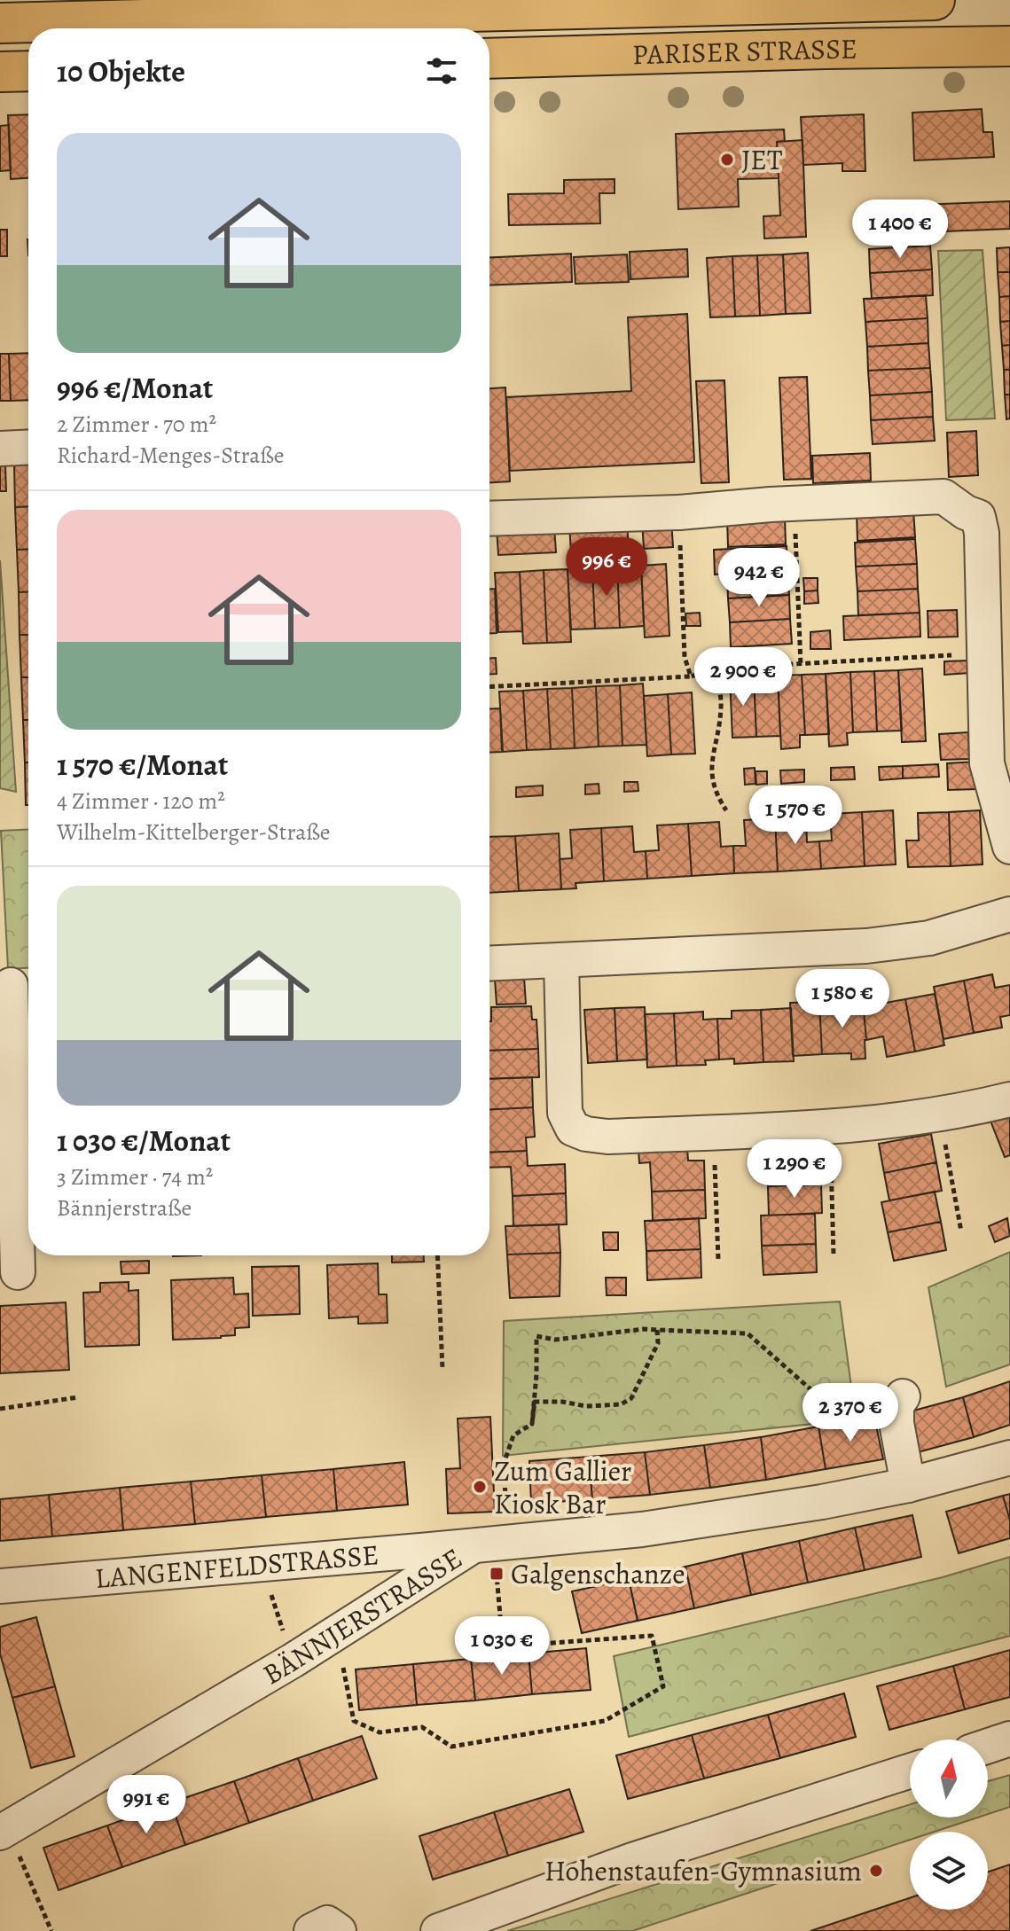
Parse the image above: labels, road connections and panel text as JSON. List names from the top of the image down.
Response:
{
  "streets": {
    "main road": ["PARISER STRASSE"],
    "street": ["LANGENFELDSTRASSE", "BÄNNJERSTRASSE"]
  },
  "crossings": [
    ["LANGENFELDSTRASSE", "BÄNNJERSTRASSE"]
  ],
  "places": {
    "other": ["JET", "Zum Gallier Kiosk Bar", "Hohenstaufen-Gymnasium"],
    "transit": ["Galgenschanze"]
  },
  "north": "top",
  "page": {
    "heading": "10 Objekte",
    "list": [
      {
        "name": "996 €/Monat",
        "note": "2 Zimmer · 70 m² · Richard-Menges-Straße"
      },
      {
        "name": "1 570 €/Monat",
        "note": "4 Zimmer · 120 m² · Wilhelm-Kittelberger-Straße"
      },
      {
        "name": "1 030 €/Monat",
        "note": "3 Zimmer · 74 m² · Bännjerstraße"
      }
    ],
    "price": [
      "1 400 €",
      "996 €",
      "942 €",
      "2 900 €",
      "1 570 €",
      "1 580 €",
      "1 290 €",
      "2 370 €",
      "1 030 €",
      "991 €"
    ]
  }
}
